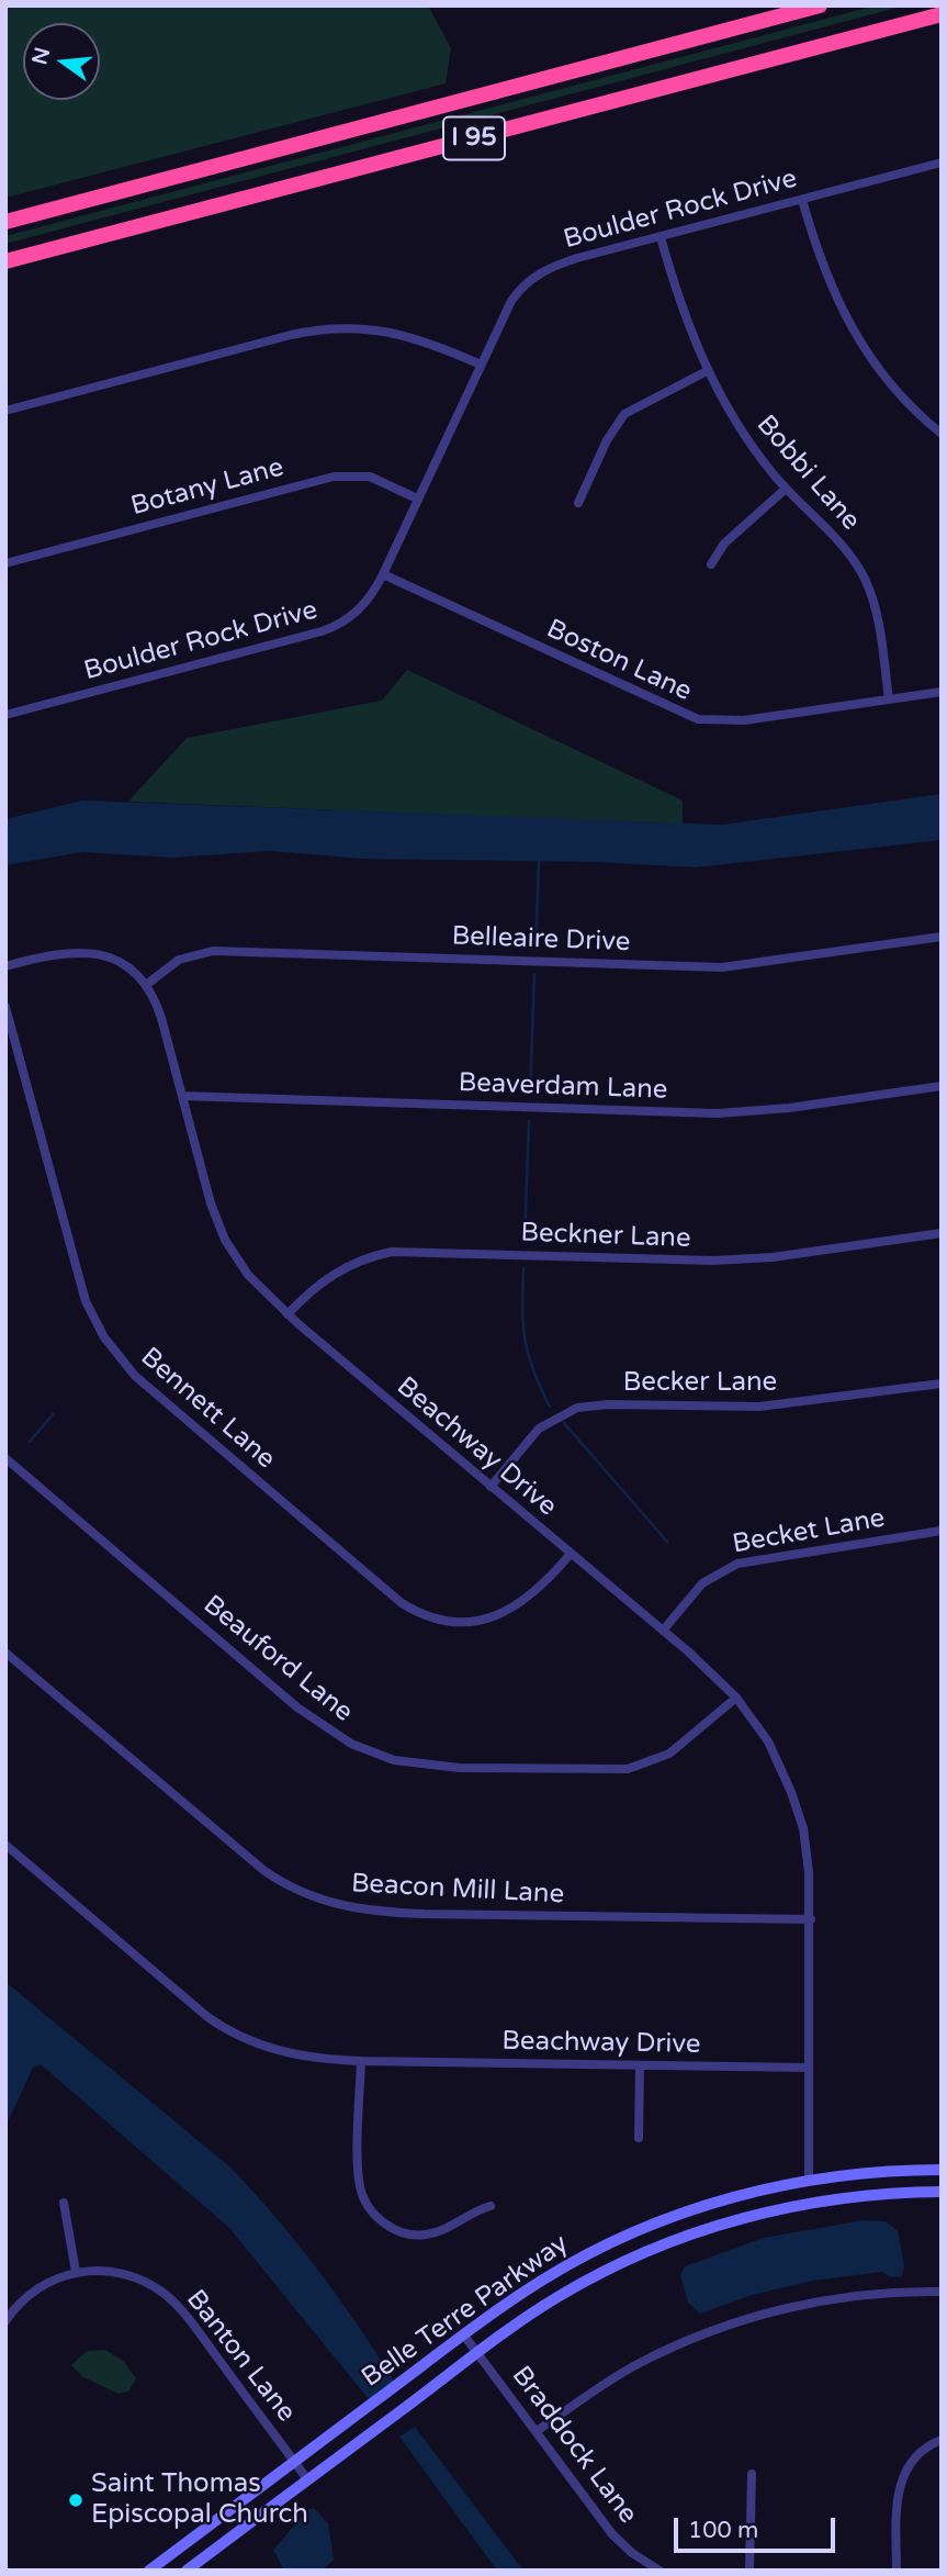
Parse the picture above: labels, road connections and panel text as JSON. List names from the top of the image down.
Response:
{
  "streets": {
    "highway": ["I 95"],
    "main road": ["Belle Terre Parkway"],
    "street": [
      "Boulder Rock Drive",
      "Bobbi Lane",
      "Botany Lane",
      "Boston Lane",
      "Belleaire Drive",
      "Beaverdam Lane",
      "Beckner Lane",
      "Becker Lane",
      "Bennett Lane",
      "Beachway Drive",
      "Becket Lane",
      "Beauford Lane",
      "Beacon Mill Lane",
      "Banton Lane",
      "Braddock Lane"
    ]
  },
  "crossings": [
    ["Boulder Rock Drive", "Bobbi Lane"],
    ["Boulder Rock Drive", "Botany Lane"],
    ["Boulder Rock Drive", "Boston Lane"],
    ["Bobbi Lane", "Boston Lane"],
    ["Belleaire Drive", "Beachway Drive"],
    ["Beaverdam Lane", "Beachway Drive"],
    ["Beckner Lane", "Beachway Drive"],
    ["Becker Lane", "Beachway Drive"],
    ["Bennett Lane", "Beachway Drive"],
    ["Beachway Drive", "Becket Lane"],
    ["Beachway Drive", "Beauford Lane"],
    ["Beachway Drive", "Beacon Mill Lane"],
    ["Beachway Drive", "Belle Terre Parkway"],
    ["Belle Terre Parkway", "Banton Lane"],
    ["Belle Terre Parkway", "Braddock Lane"]
  ],
  "places": ["Saint Thomas Episcopal Church"],
  "scale_bar": "100 m",
  "north": "left"
}
